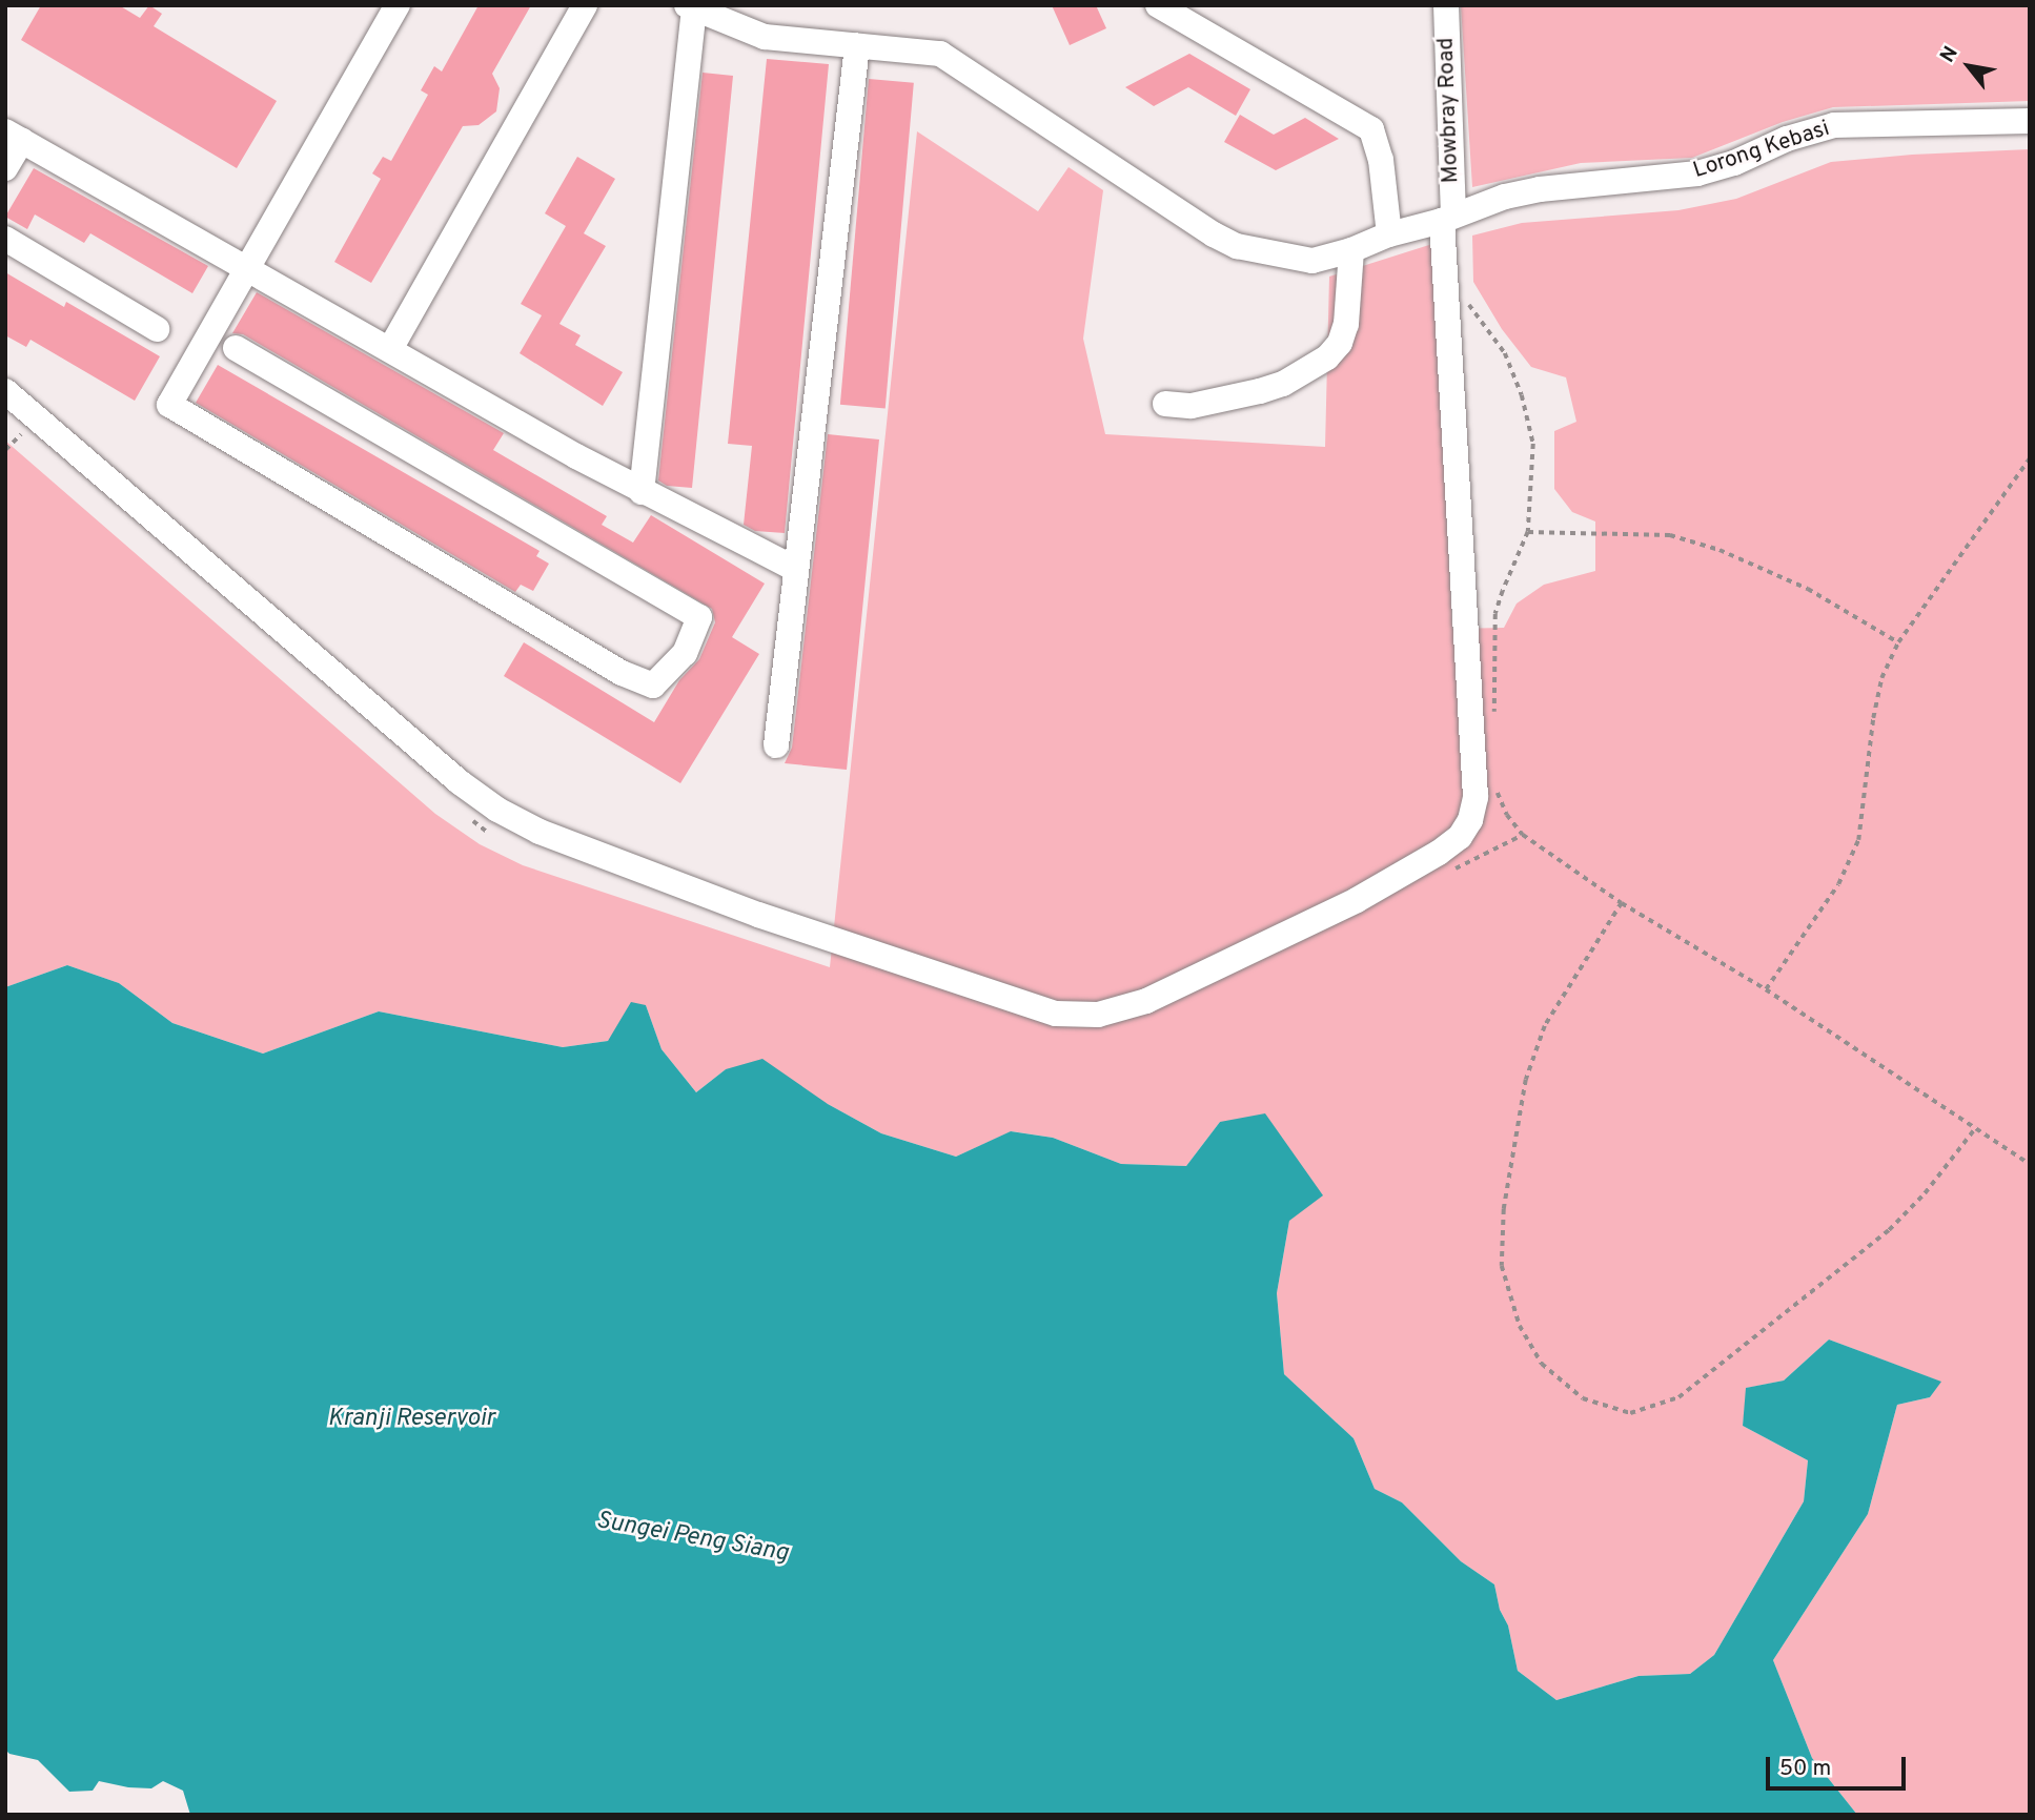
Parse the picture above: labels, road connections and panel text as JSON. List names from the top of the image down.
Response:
{
  "streets": {
    "street": ["Mowbray Road", "Lorong Kebasi"]
  },
  "crossings": [
    ["Mowbray Road", "Lorong Kebasi"]
  ],
  "water": ["Kranji Reservoir", "Sungei Peng Siang"],
  "scale_bar": "50 m",
  "north": "top left"
}
